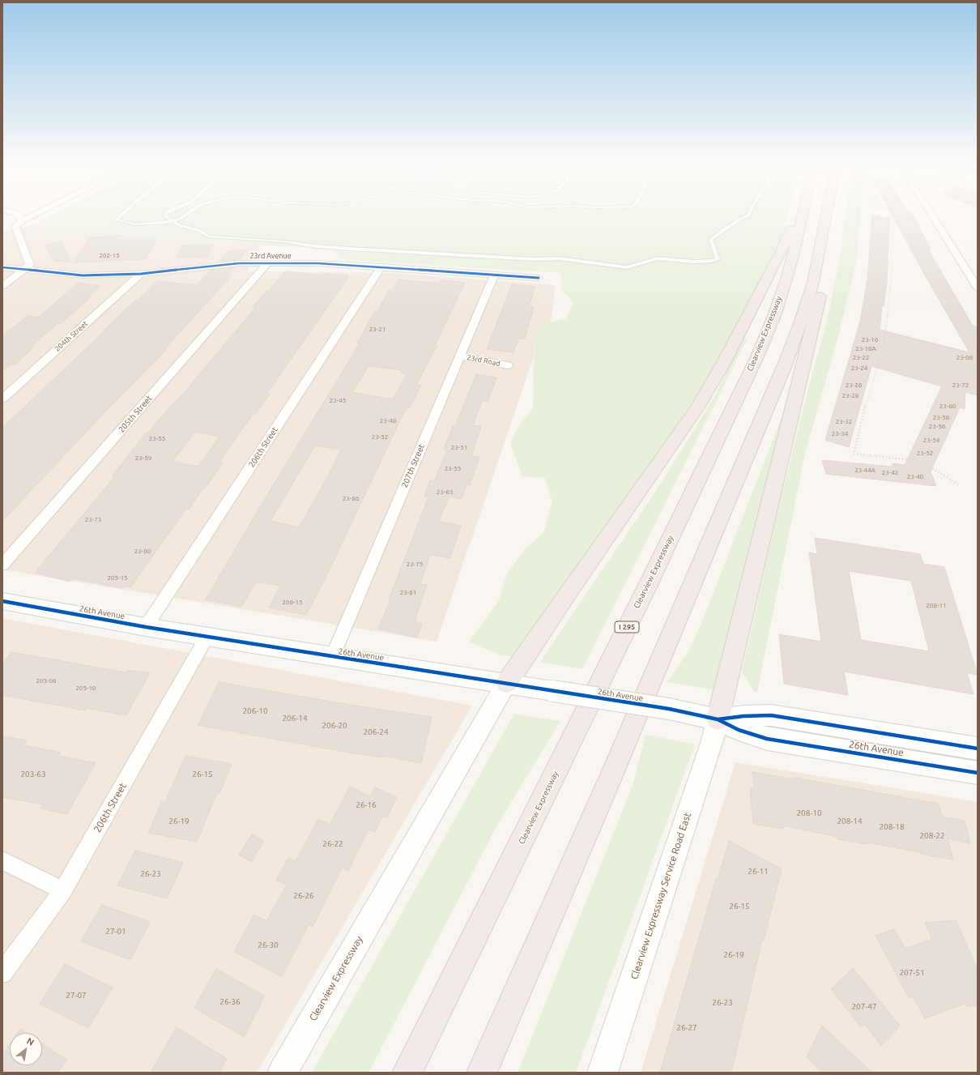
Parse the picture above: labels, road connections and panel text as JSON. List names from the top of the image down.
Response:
{
  "streets": {
    "highway": ["Clearview Expressway", "I 295"],
    "street": [
      "23rd Avenue",
      "204th Street",
      "23rd Road",
      "205th Street",
      "206th Street",
      "207th Street",
      "26th Avenue",
      "Clearview Expressway Service Road East"
    ]
  },
  "crossings": [
    ["23rd Avenue", "204th Street"],
    ["23rd Avenue", "205th Street"],
    ["23rd Avenue", "206th Street"],
    ["23rd Avenue", "207th Street"],
    ["Clearview Expressway", "26th Avenue"],
    ["23rd Road", "207th Street"],
    ["206th Street", "26th Avenue"],
    ["207th Street", "26th Avenue"],
    ["26th Avenue", "Clearview Expressway Service Road East"]
  ],
  "house_numbers": [
    "202-15",
    "23-21",
    "23-16",
    "23-18A",
    "23-22",
    "23-08",
    "23-24",
    "23-26",
    "23-72",
    "23-28",
    "23-45",
    "23-60",
    "23-58",
    "23-48",
    "23-32",
    "23-56",
    "23-34",
    "23-52",
    "23-55",
    "23-54",
    "23-51",
    "23-52",
    "23-59",
    "23-55",
    "23-44A",
    "23-42",
    "23-40",
    "23-63",
    "23-66",
    "23-73",
    "23-80",
    "23-75",
    "205-15",
    "23-81",
    "206-15",
    "208-11",
    "205-06",
    "205-10",
    "206-10",
    "206-14",
    "206-20",
    "206-24",
    "203-63",
    "26-15",
    "26-16",
    "208-10",
    "26-19",
    "208-14",
    "208-18",
    "208-22",
    "26-22",
    "26-11",
    "26-23",
    "26-26",
    "26-15",
    "27-01",
    "26-30",
    "26-19",
    "207-51",
    "27-07",
    "26-36",
    "26-23",
    "207-47",
    "26-27"
  ],
  "north": "top right"
}
